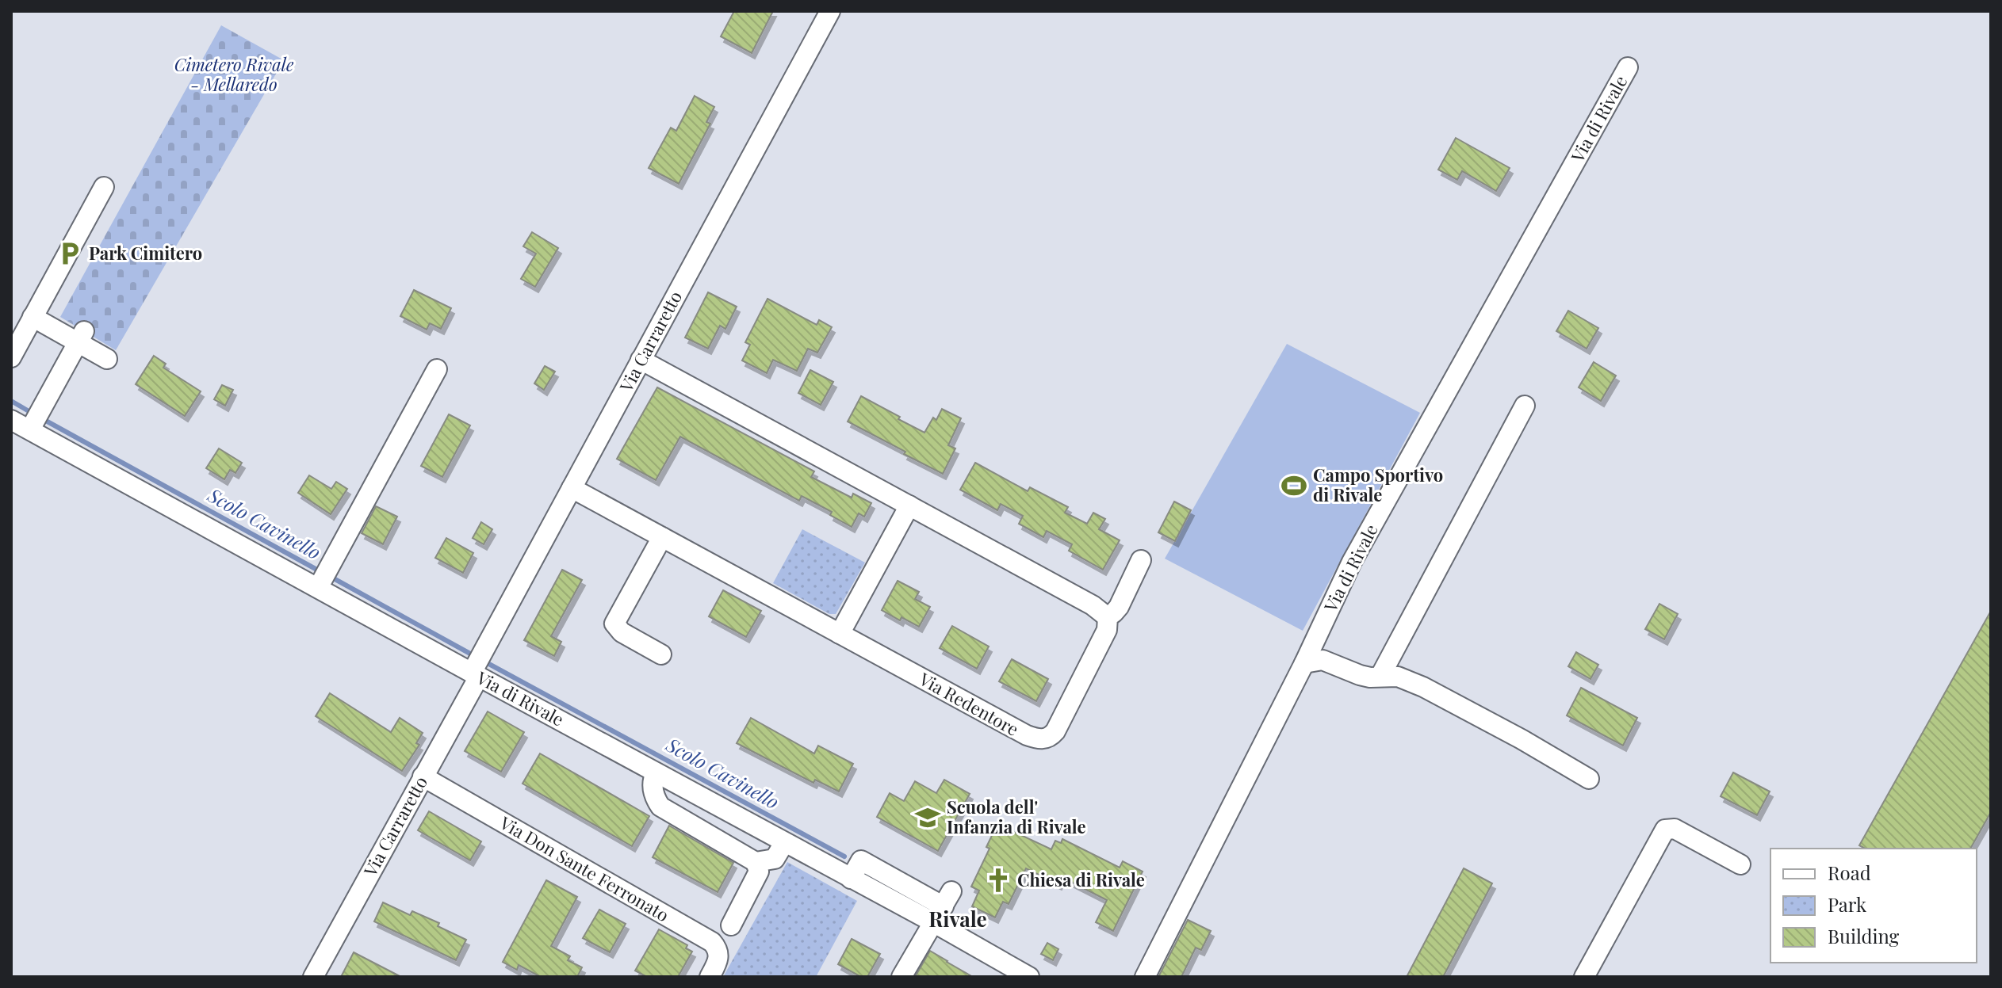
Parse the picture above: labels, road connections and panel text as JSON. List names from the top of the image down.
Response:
{
  "streets": {
    "street": [
      "Via di Rivale",
      "Via Carraretto",
      "Via Redentore",
      "Via Don Sante Ferronato"
    ]
  },
  "crossings": [
    ["Via di Rivale", "Via Carraretto"],
    ["Via Carraretto", "Via Redentore"],
    ["Via Carraretto", "Via Don Sante Ferronato"]
  ],
  "districts": ["Rivale"],
  "water": ["Scolo Cavinello"],
  "parks": ["Cimetero Rivale - Mellaredo"],
  "places": {
    "parking": ["Park Cimitero"],
    "sports": ["Campo Sportivo di Rivale"],
    "school or university": ["Scuola dell' Infanzia di Rivale"],
    "church": ["Chiesa di Rivale"]
  },
  "legend": ["Road", "Park", "Building"]
}
